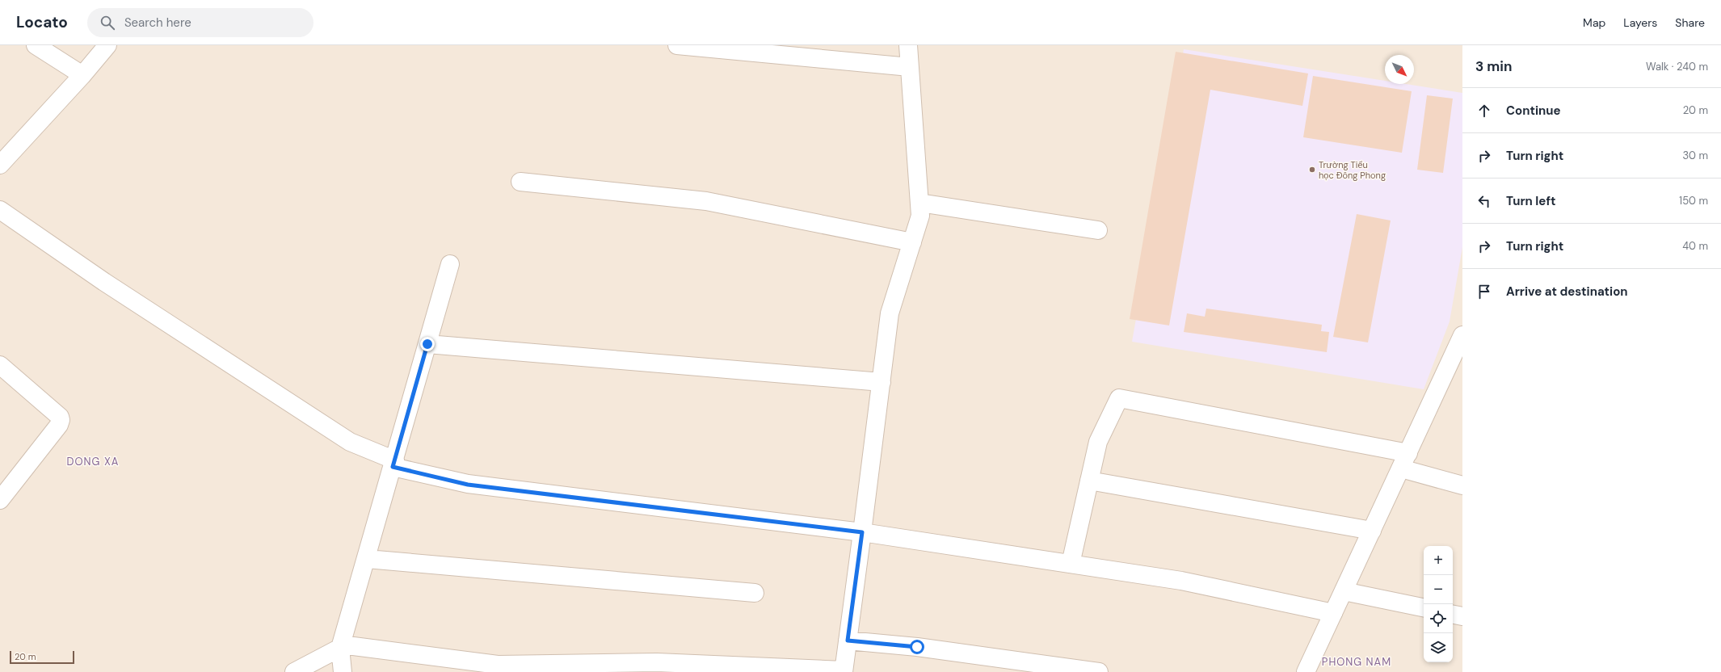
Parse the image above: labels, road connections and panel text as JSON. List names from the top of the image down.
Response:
{
  "districts": ["DONG XA", "PHONG NAM"],
  "places": ["Trường Tiểu học Đông Phong"],
  "scale_bar": "20 m",
  "north": "bottom right",
  "page": {
    "header": "Locato",
    "search": "Search here",
    "nav": ["Map", "Layers", "Share"],
    "heading": ["3 min", "Walk · 240 m"],
    "list": [
      ["Continue", "20 m"],
      ["Turn right", "30 m"],
      ["Turn left", "150 m"],
      ["Turn right", "40 m"],
      "Arrive at destination"
    ],
    "map_buttons": ["+", "−"],
    "scale": "20 m"
  }
}
